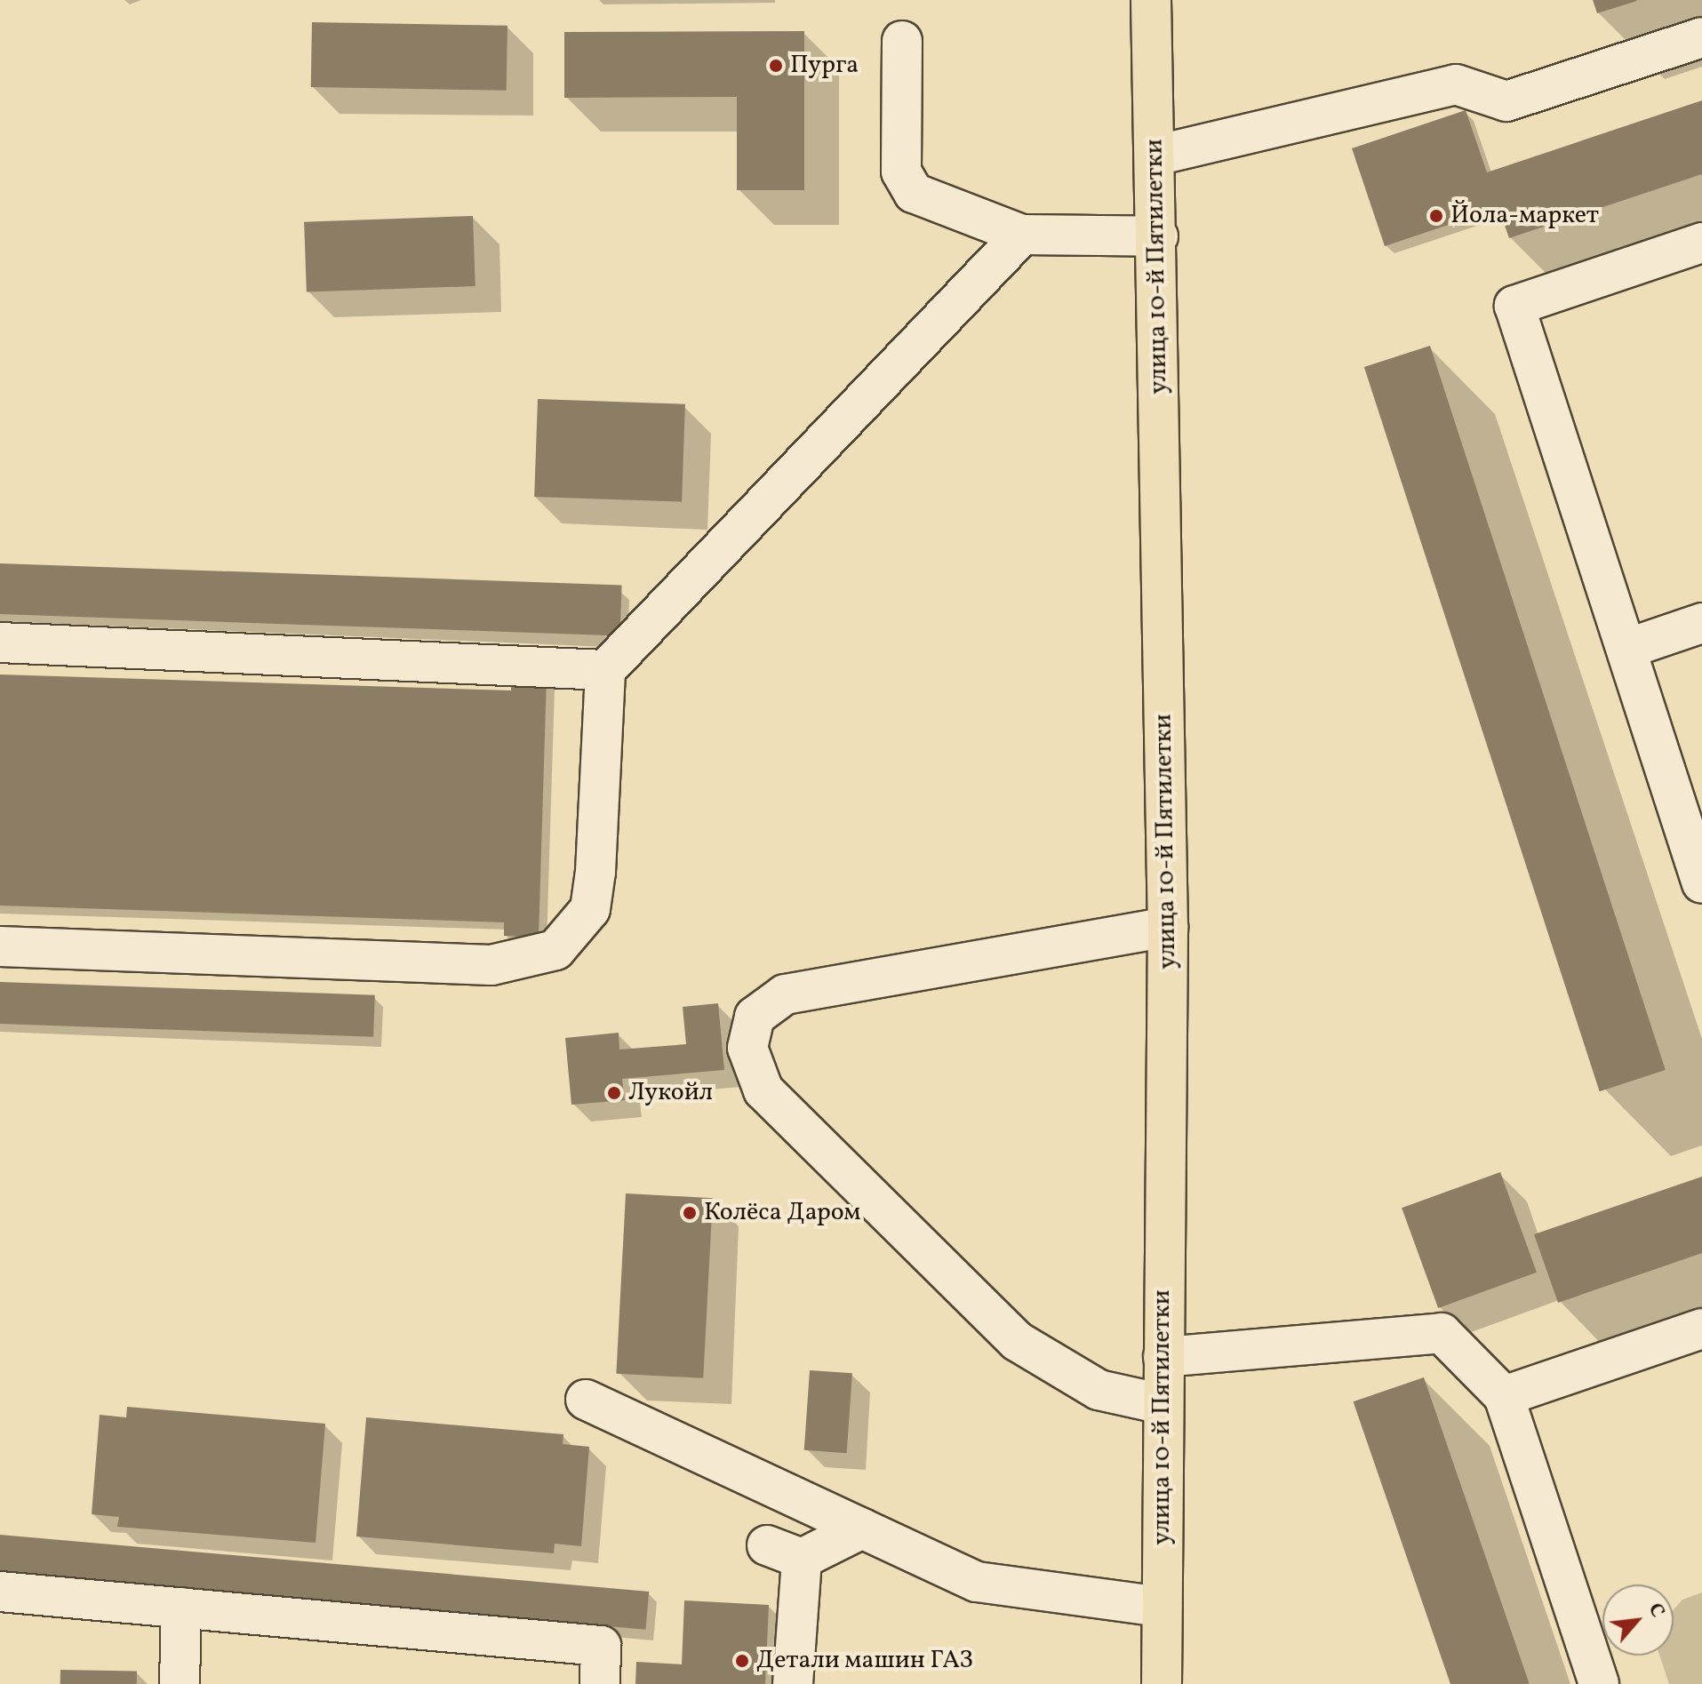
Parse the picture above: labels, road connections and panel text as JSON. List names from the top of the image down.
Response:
{
  "streets": {
    "main road": ["улица 10-й Пятилетки"]
  },
  "places": [
    "Пурга",
    "Йола-маркет",
    "Лукойл",
    "Колёса Даром",
    "Детали машин ГАЗ"
  ],
  "north": "top right"
}
